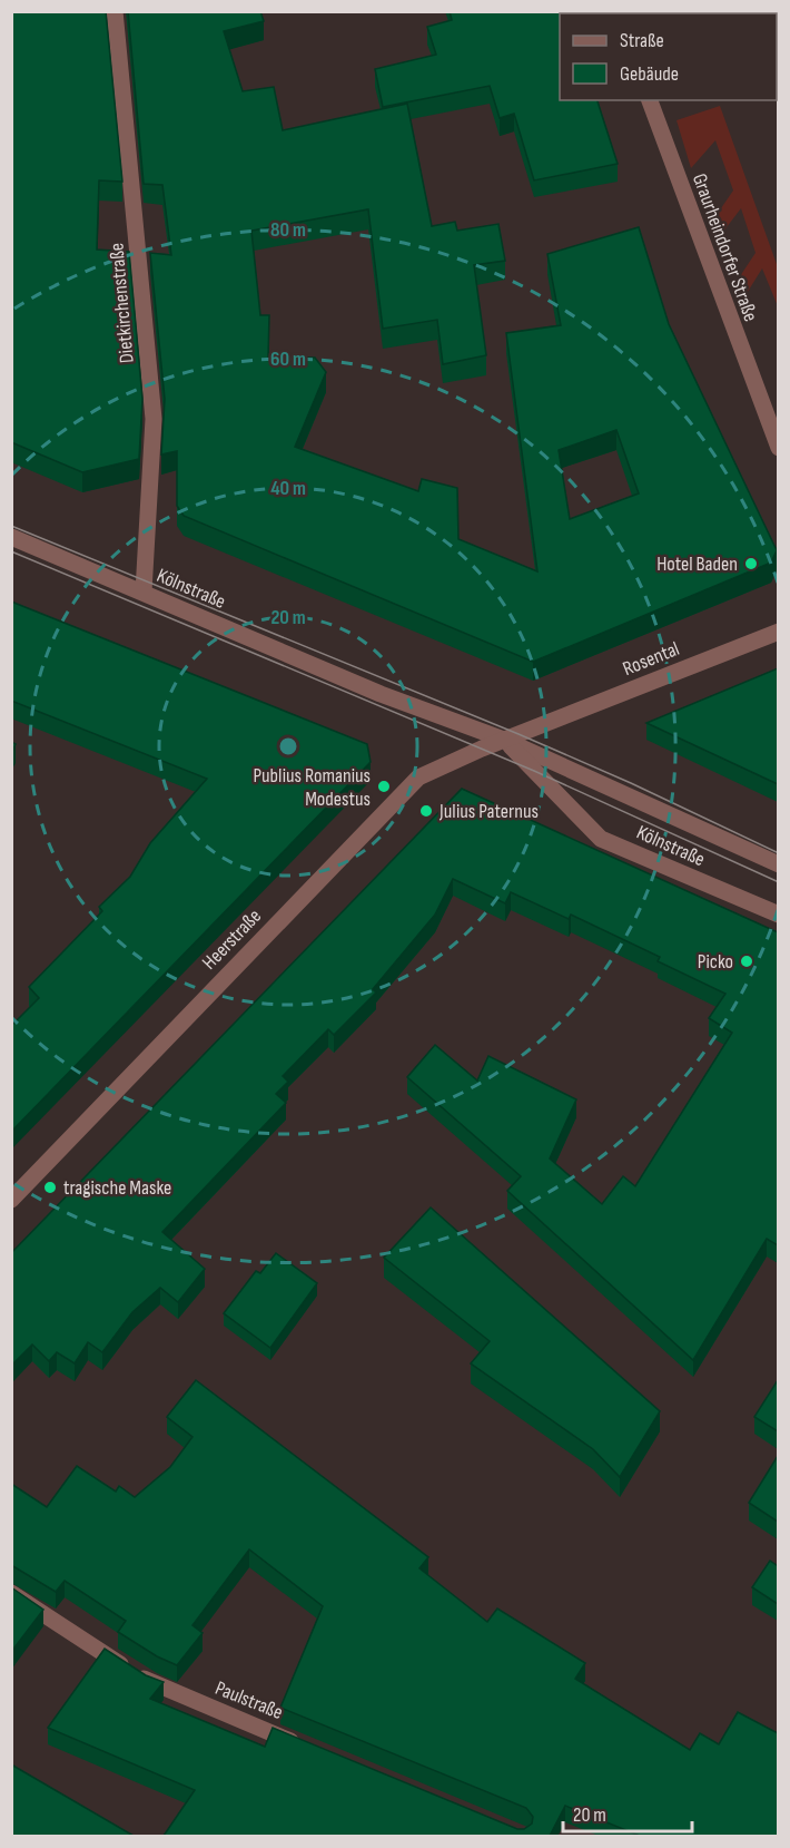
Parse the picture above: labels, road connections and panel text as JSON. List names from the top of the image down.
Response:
{
  "streets": {
    "street": [
      "Graurheindorfer Straße",
      "Dietkirchenstraße",
      "Kölnstraße",
      "Rosental",
      "Heerstraße",
      "Paulstraße"
    ]
  },
  "crossings": [
    ["Dietkirchenstraße", "Kölnstraße"],
    ["Kölnstraße", "Rosental"],
    ["Kölnstraße", "Heerstraße"],
    ["Rosental", "Heerstraße"]
  ],
  "places": [
    "Hotel Baden",
    "Publius Romanius Modestus",
    "Julius Paternus",
    "Picko",
    "tragische Maske"
  ],
  "legend": ["Straße", "Gebäude"],
  "scale_bar": "20 m",
  "rings": [
    "80 m",
    "60 m",
    "40 m",
    "20 m"
  ]
}
